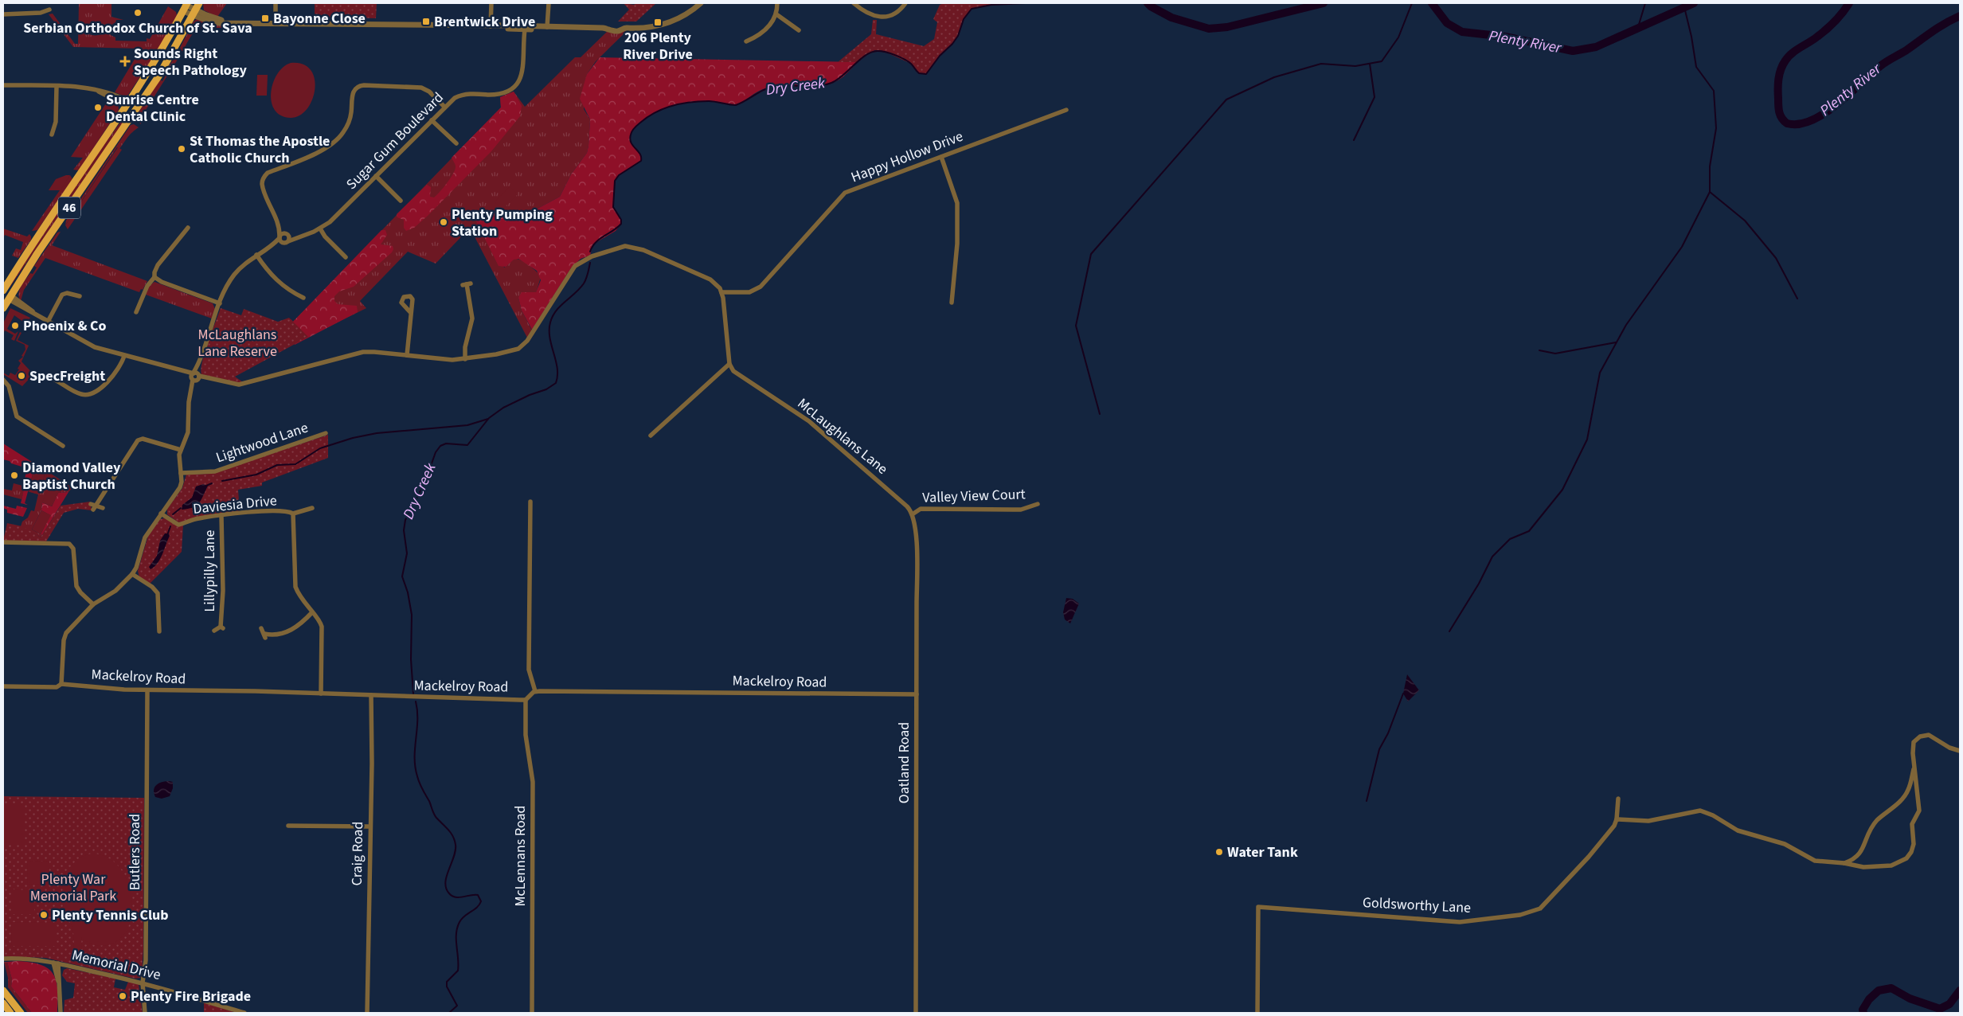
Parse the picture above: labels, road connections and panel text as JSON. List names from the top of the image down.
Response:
{
  "streets": {
    "main road": ["46"],
    "street": [
      "Sugar Gum Boulevard",
      "Happy Hollow Drive",
      "McLaughlans Lane",
      "Lightwood Lane",
      "Valley View Court",
      "Daviesia Drive",
      "Lillypilly Lane",
      "Mackelroy Road",
      "Oatland Road",
      "Butlers Road",
      "Craig Road",
      "McLennans Road",
      "Goldsworthy Lane",
      "Memorial Drive"
    ]
  },
  "crossings": [
    ["McLaughlans Lane", "Valley View Court"],
    ["McLaughlans Lane", "Oatland Road"],
    ["Valley View Court", "Oatland Road"],
    ["Daviesia Drive", "Lillypilly Lane"],
    ["Daviesia Drive", "Mackelroy Road"],
    ["Mackelroy Road", "Oatland Road"],
    ["Mackelroy Road", "Butlers Road"],
    ["Mackelroy Road", "Craig Road"],
    ["Mackelroy Road", "McLennans Road"],
    ["Butlers Road", "Memorial Drive"]
  ],
  "water": ["Plenty River", "Dry Creek"],
  "parks": ["McLaughlans Lane Reserve", "Plenty War Memorial Park"],
  "places": {
    "other": [
      "Serbian Orthodox Church of St. Sava",
      "Sunrise Centre Dental Clinic",
      "St Thomas the Apostle Catholic Church",
      "Plenty Pumping Station",
      "Phoenix & Co",
      "SpecFreight",
      "Diamond Valley Baptist Church",
      "Water Tank",
      "Plenty Tennis Club",
      "Plenty Fire Brigade"
    ],
    "transit": ["Bayonne Close", "Brentwick Drive", "206 Plenty River Drive"],
    "health": ["Sounds Right Speech Pathology"]
  }
}
